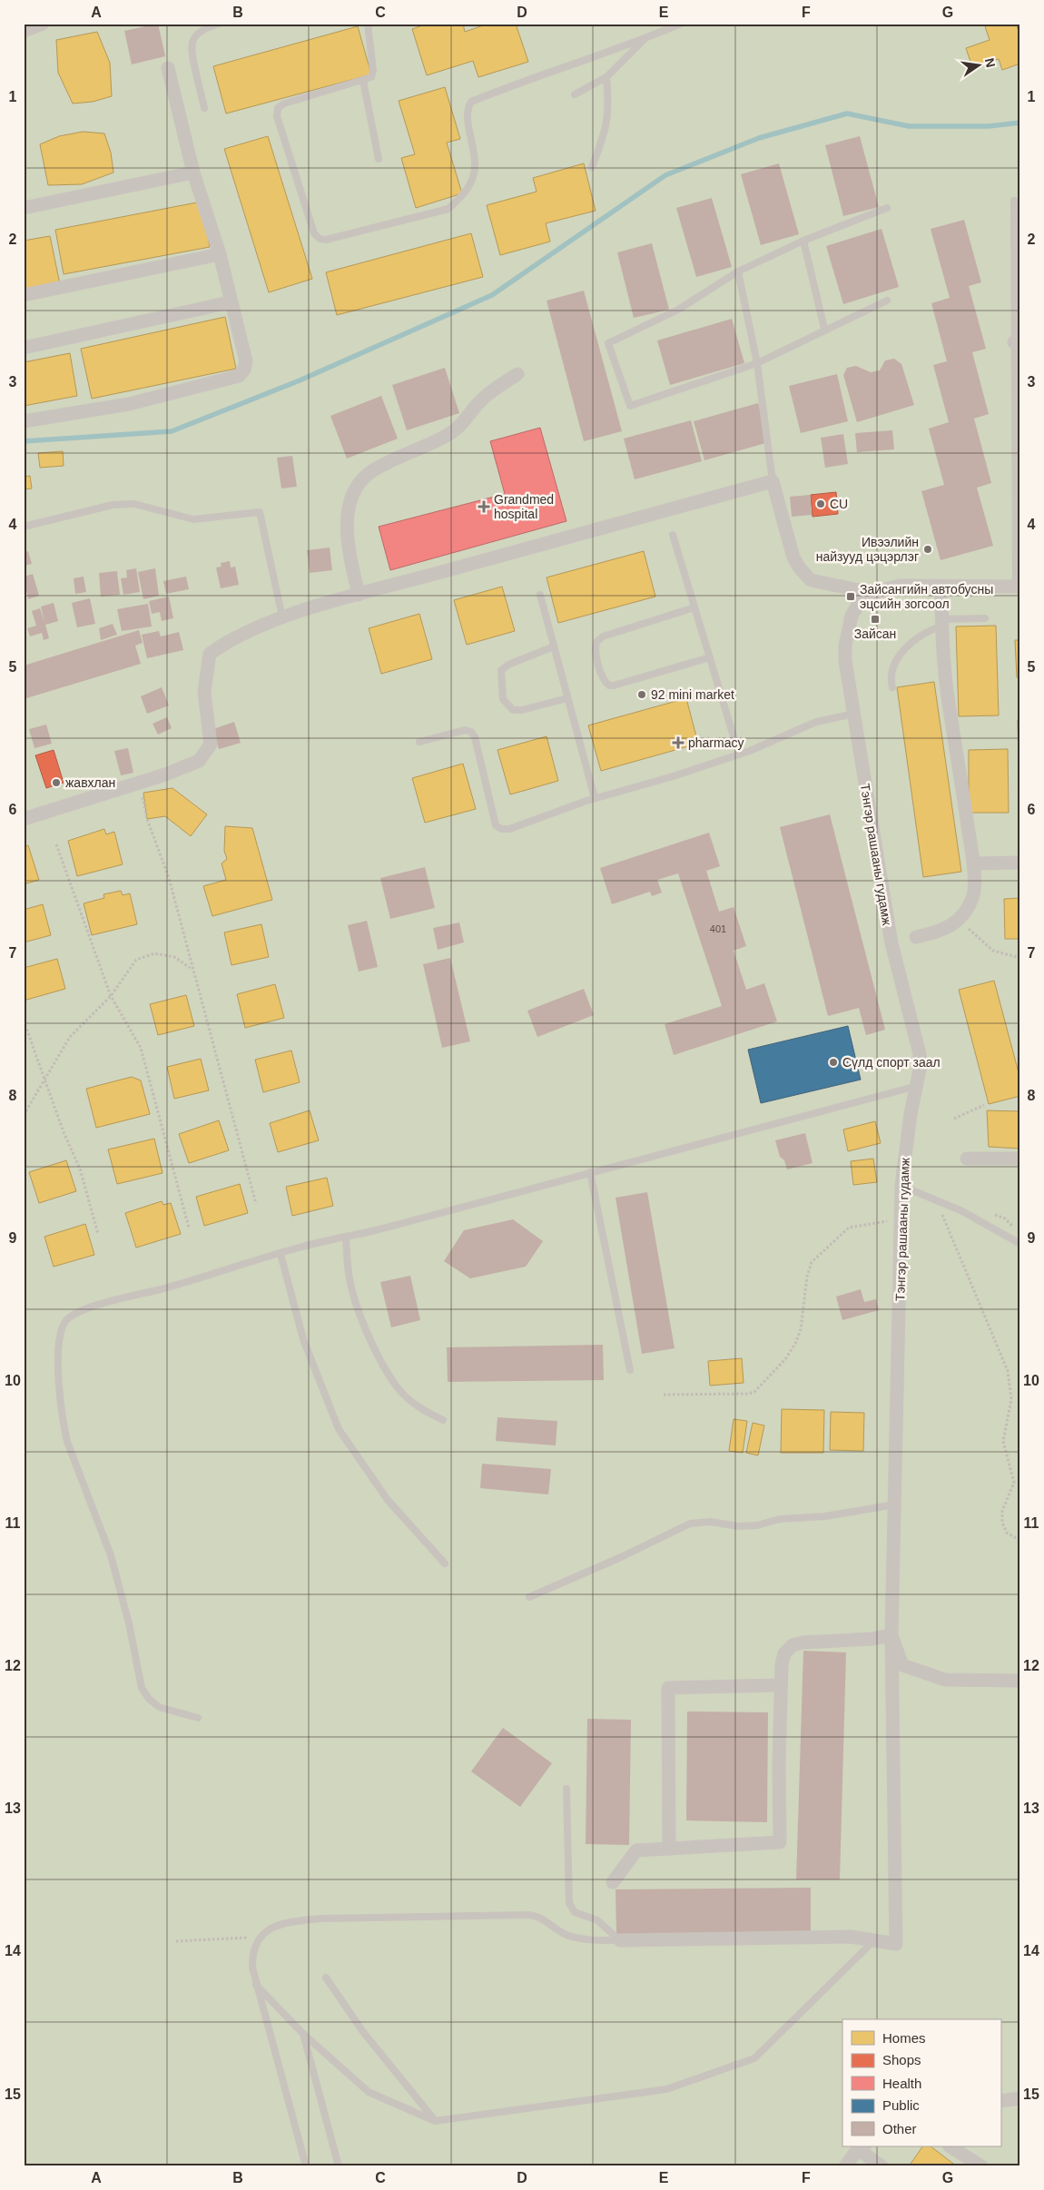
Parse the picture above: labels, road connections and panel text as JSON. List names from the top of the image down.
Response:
{
  "streets": {
    "street": ["Тэнгэр рашааны гудамж"]
  },
  "places": {
    "other": [
      "CU",
      "Ивээлийн найзууд цэцэрлэг",
      "92 mini market",
      "жавхлан",
      "Сүлд спорт заал"
    ],
    "health": ["Grandmed hospital", "pharmacy"],
    "transit": ["Зайсангийн автобусны эцсийн зогсоол", "Зайсан"]
  },
  "house_numbers": ["401"],
  "legend": [
    "Homes",
    "Shops",
    "Health",
    "Public",
    "Other"
  ],
  "north": "right",
  "grid": {
    "columns": [
      "A",
      "B",
      "C",
      "D",
      "E",
      "F",
      "G"
    ],
    "rows": [
      "1",
      "2",
      "3",
      "4",
      "5",
      "6",
      "7",
      "8",
      "9",
      "10",
      "11",
      "12",
      "13",
      "14",
      "15"
    ]
  }
}
